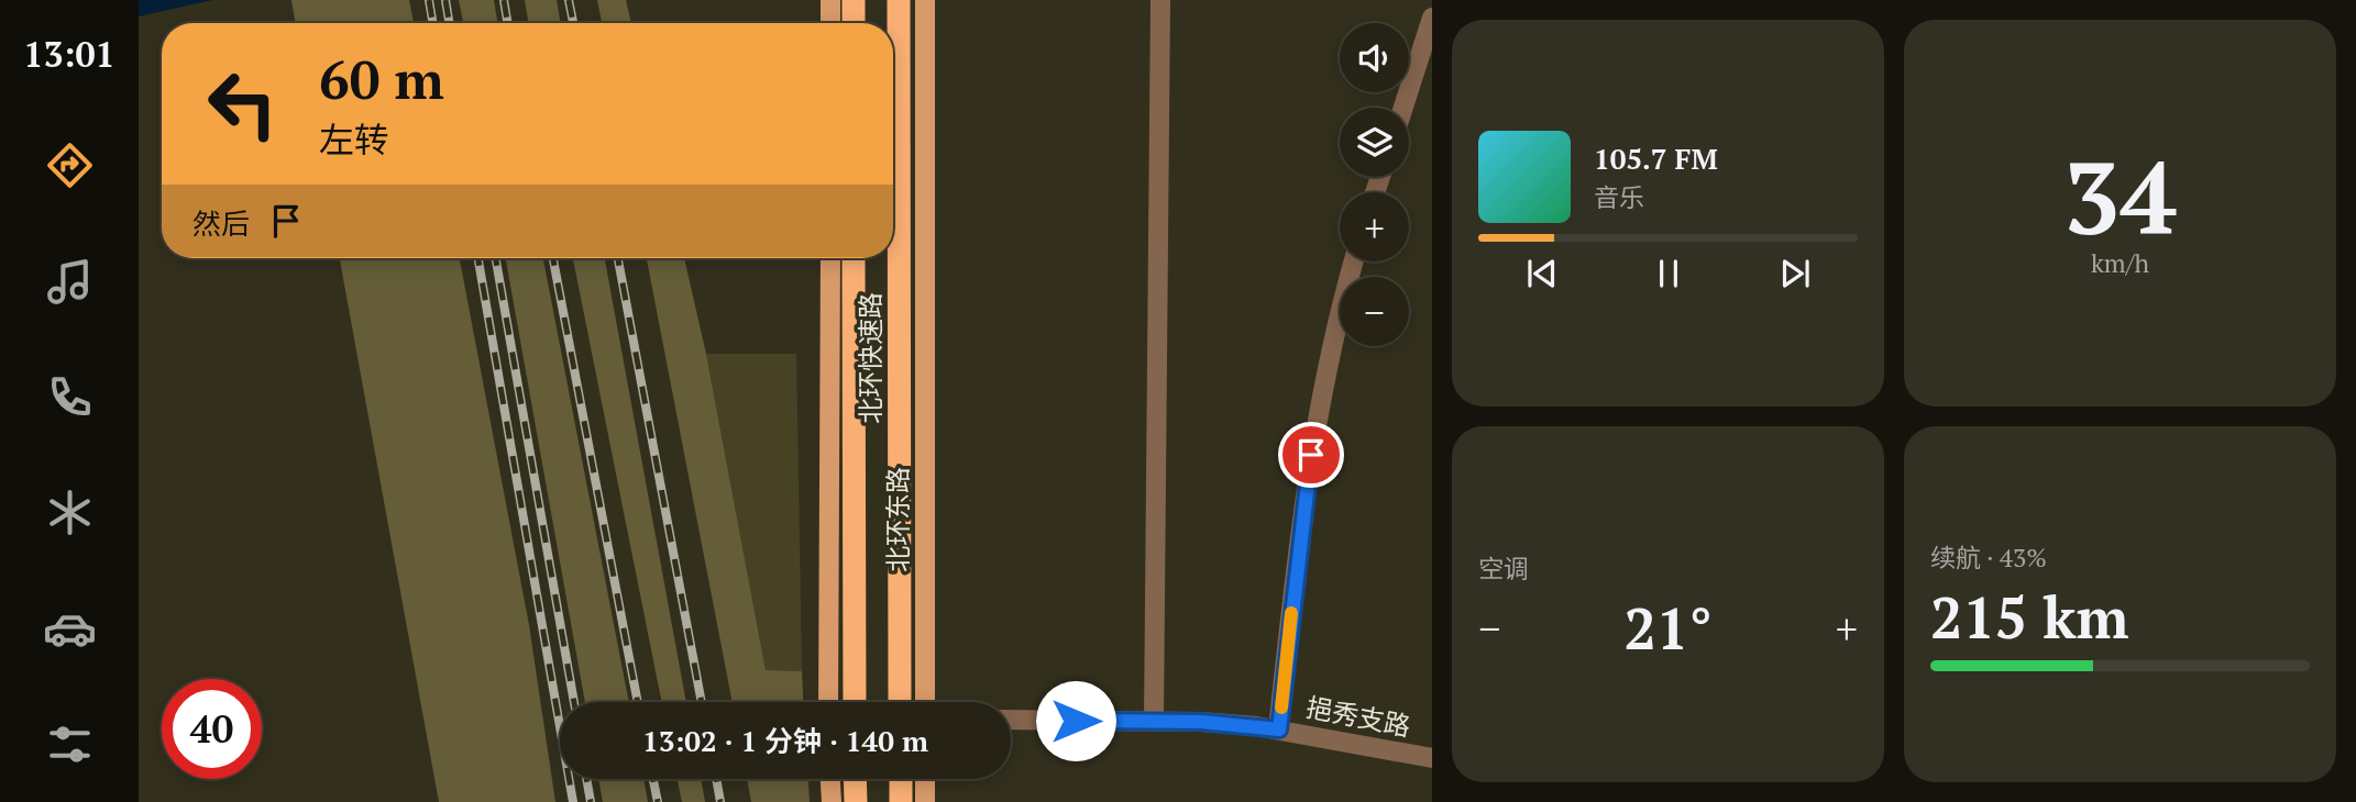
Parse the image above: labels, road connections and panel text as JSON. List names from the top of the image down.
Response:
{
  "streets": {
    "highway": ["北环快速路"],
    "main road": ["北环东路"],
    "street": ["挹秀支路"]
  },
  "page": {
    "tabs": "13:01",
    "tile": [
      ["34", "km/h"],
      "空调",
      ["续航 · 43%", "215 km"]
    ],
    "map_buttons": ["+", "−"],
    "turn": ["60 m", "左转"],
    "song": ["105.7 FM", "音乐"],
    "then": "然后",
    "heat": ["−", "21°", "+"],
    "limit": "40",
    "trip": "13:02 · 1 分钟 · 140 m"
  }
}
